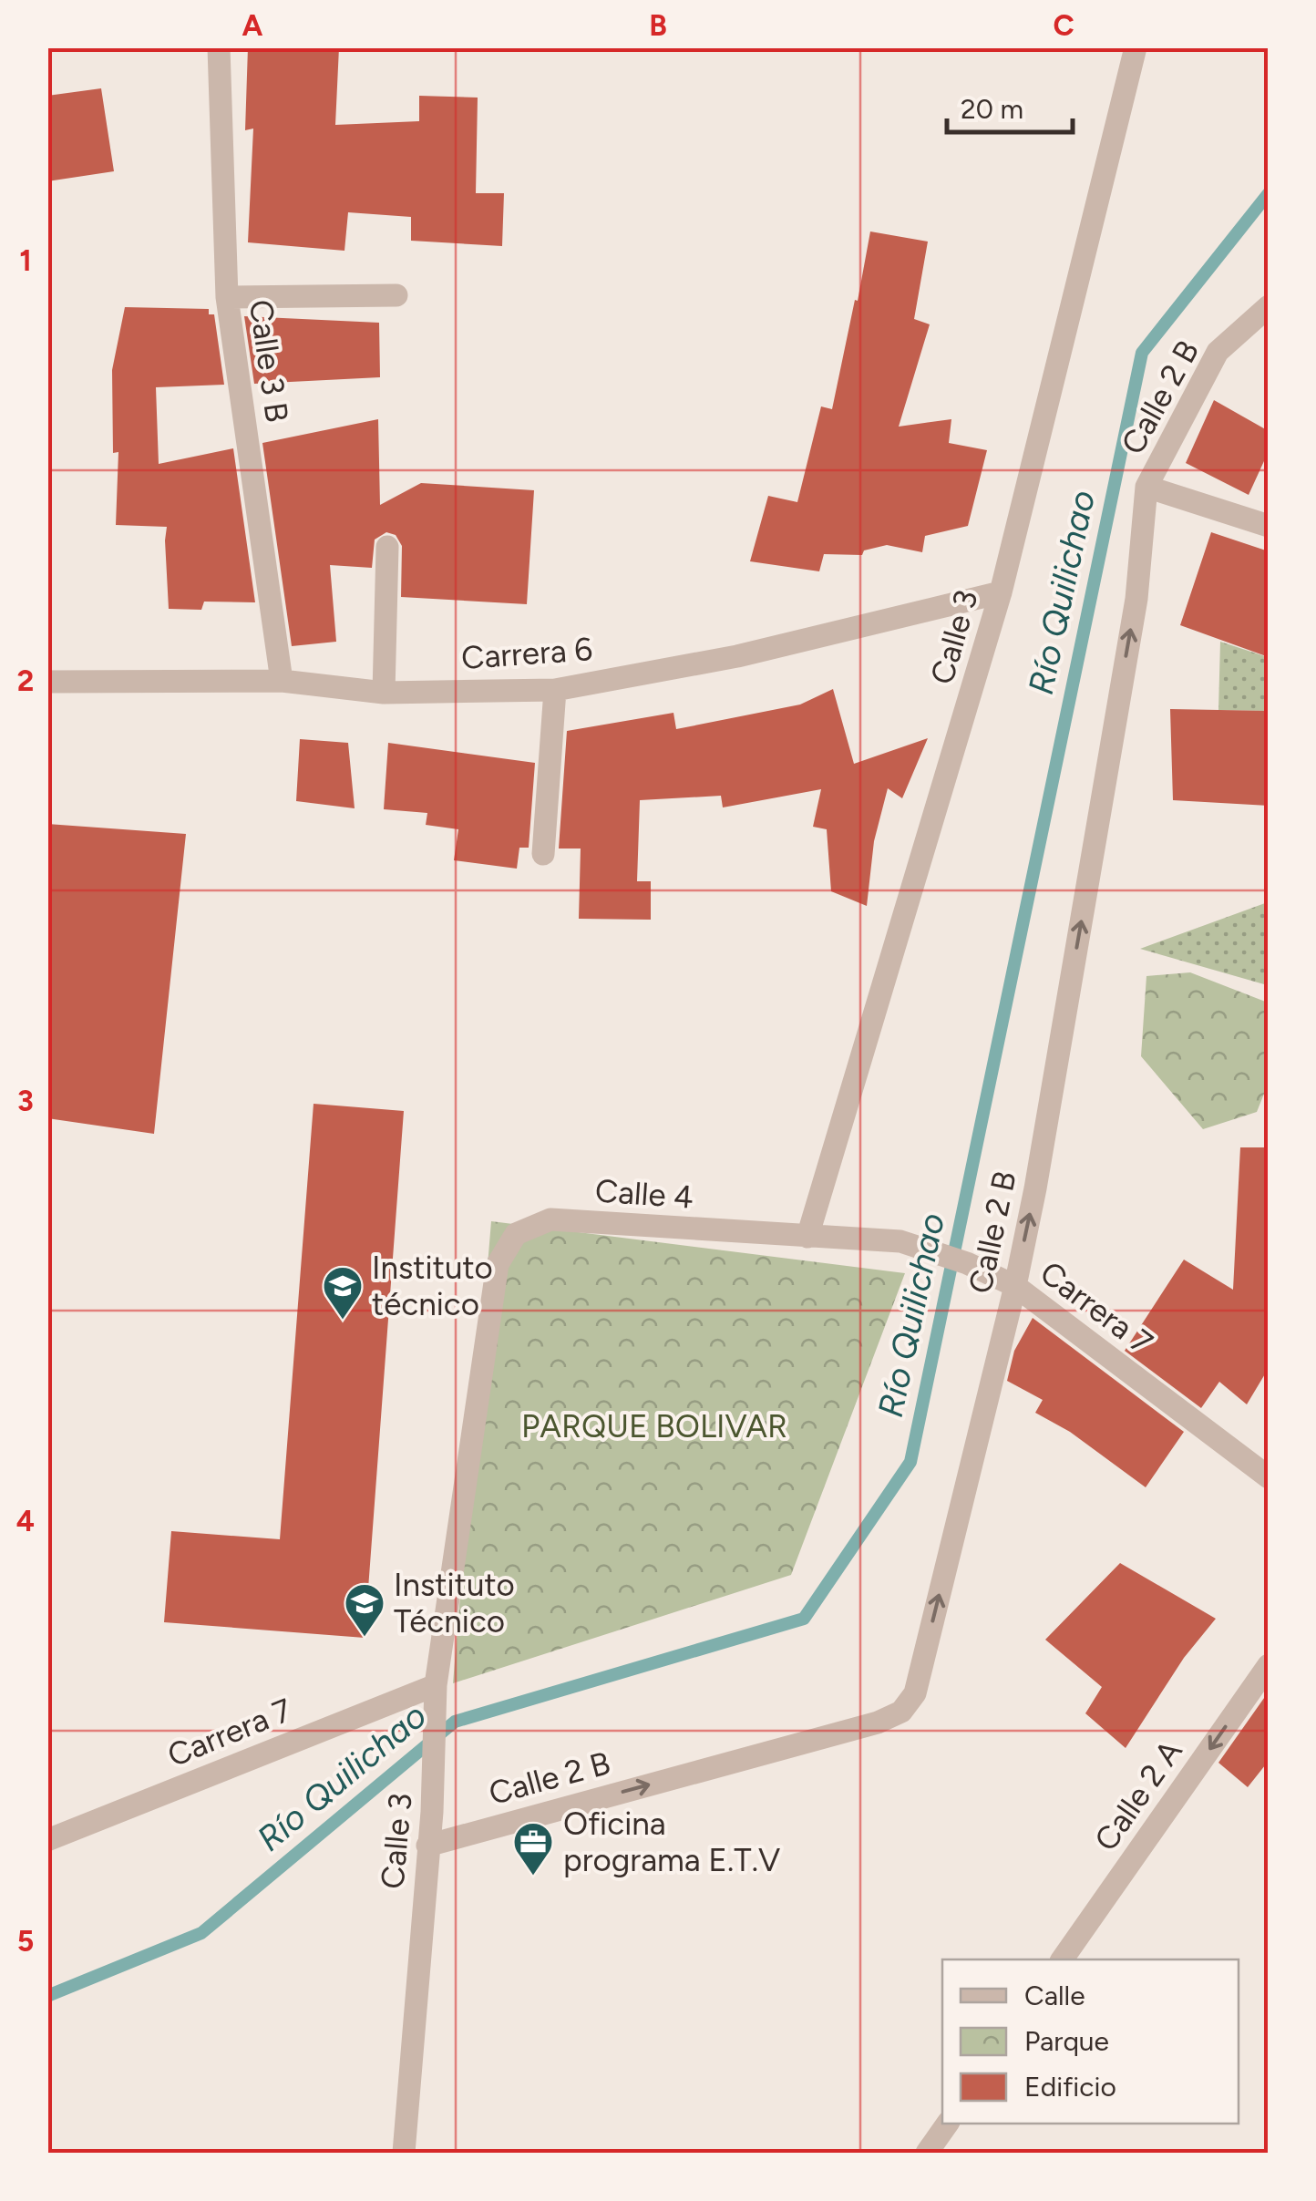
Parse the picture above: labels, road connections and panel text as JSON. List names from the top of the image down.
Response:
{
  "streets": {
    "street": [
      "Calle 3 B",
      "Calle 2 B",
      "Calle 3",
      "Carrera 6",
      "Calle 4",
      "Carrera 7",
      "Calle 2 A"
    ]
  },
  "crossings": [
    ["Calle 3 B", "Carrera 6"],
    ["Calle 2 B", "Calle 3"],
    ["Calle 2 B", "Carrera 7"],
    ["Calle 3", "Carrera 6"],
    ["Calle 3", "Calle 4"],
    ["Calle 3", "Carrera 7"],
    ["Calle 4", "Carrera 7"]
  ],
  "one_way": ["Calle 2 B", "Calle 2 A"],
  "water": ["Río Quilichao"],
  "parks": ["PARQUE BOLIVAR"],
  "places": {
    "school or university": ["Instituto técnico", "Instituto Técnico"],
    "office": ["Oficina programa E.T.V"]
  },
  "legend": ["Calle", "Parque", "Edificio"],
  "scale_bar": "20 m",
  "grid": {
    "columns": ["A", "B", "C"],
    "rows": [
      "1",
      "2",
      "3",
      "4",
      "5"
    ]
  }
}
